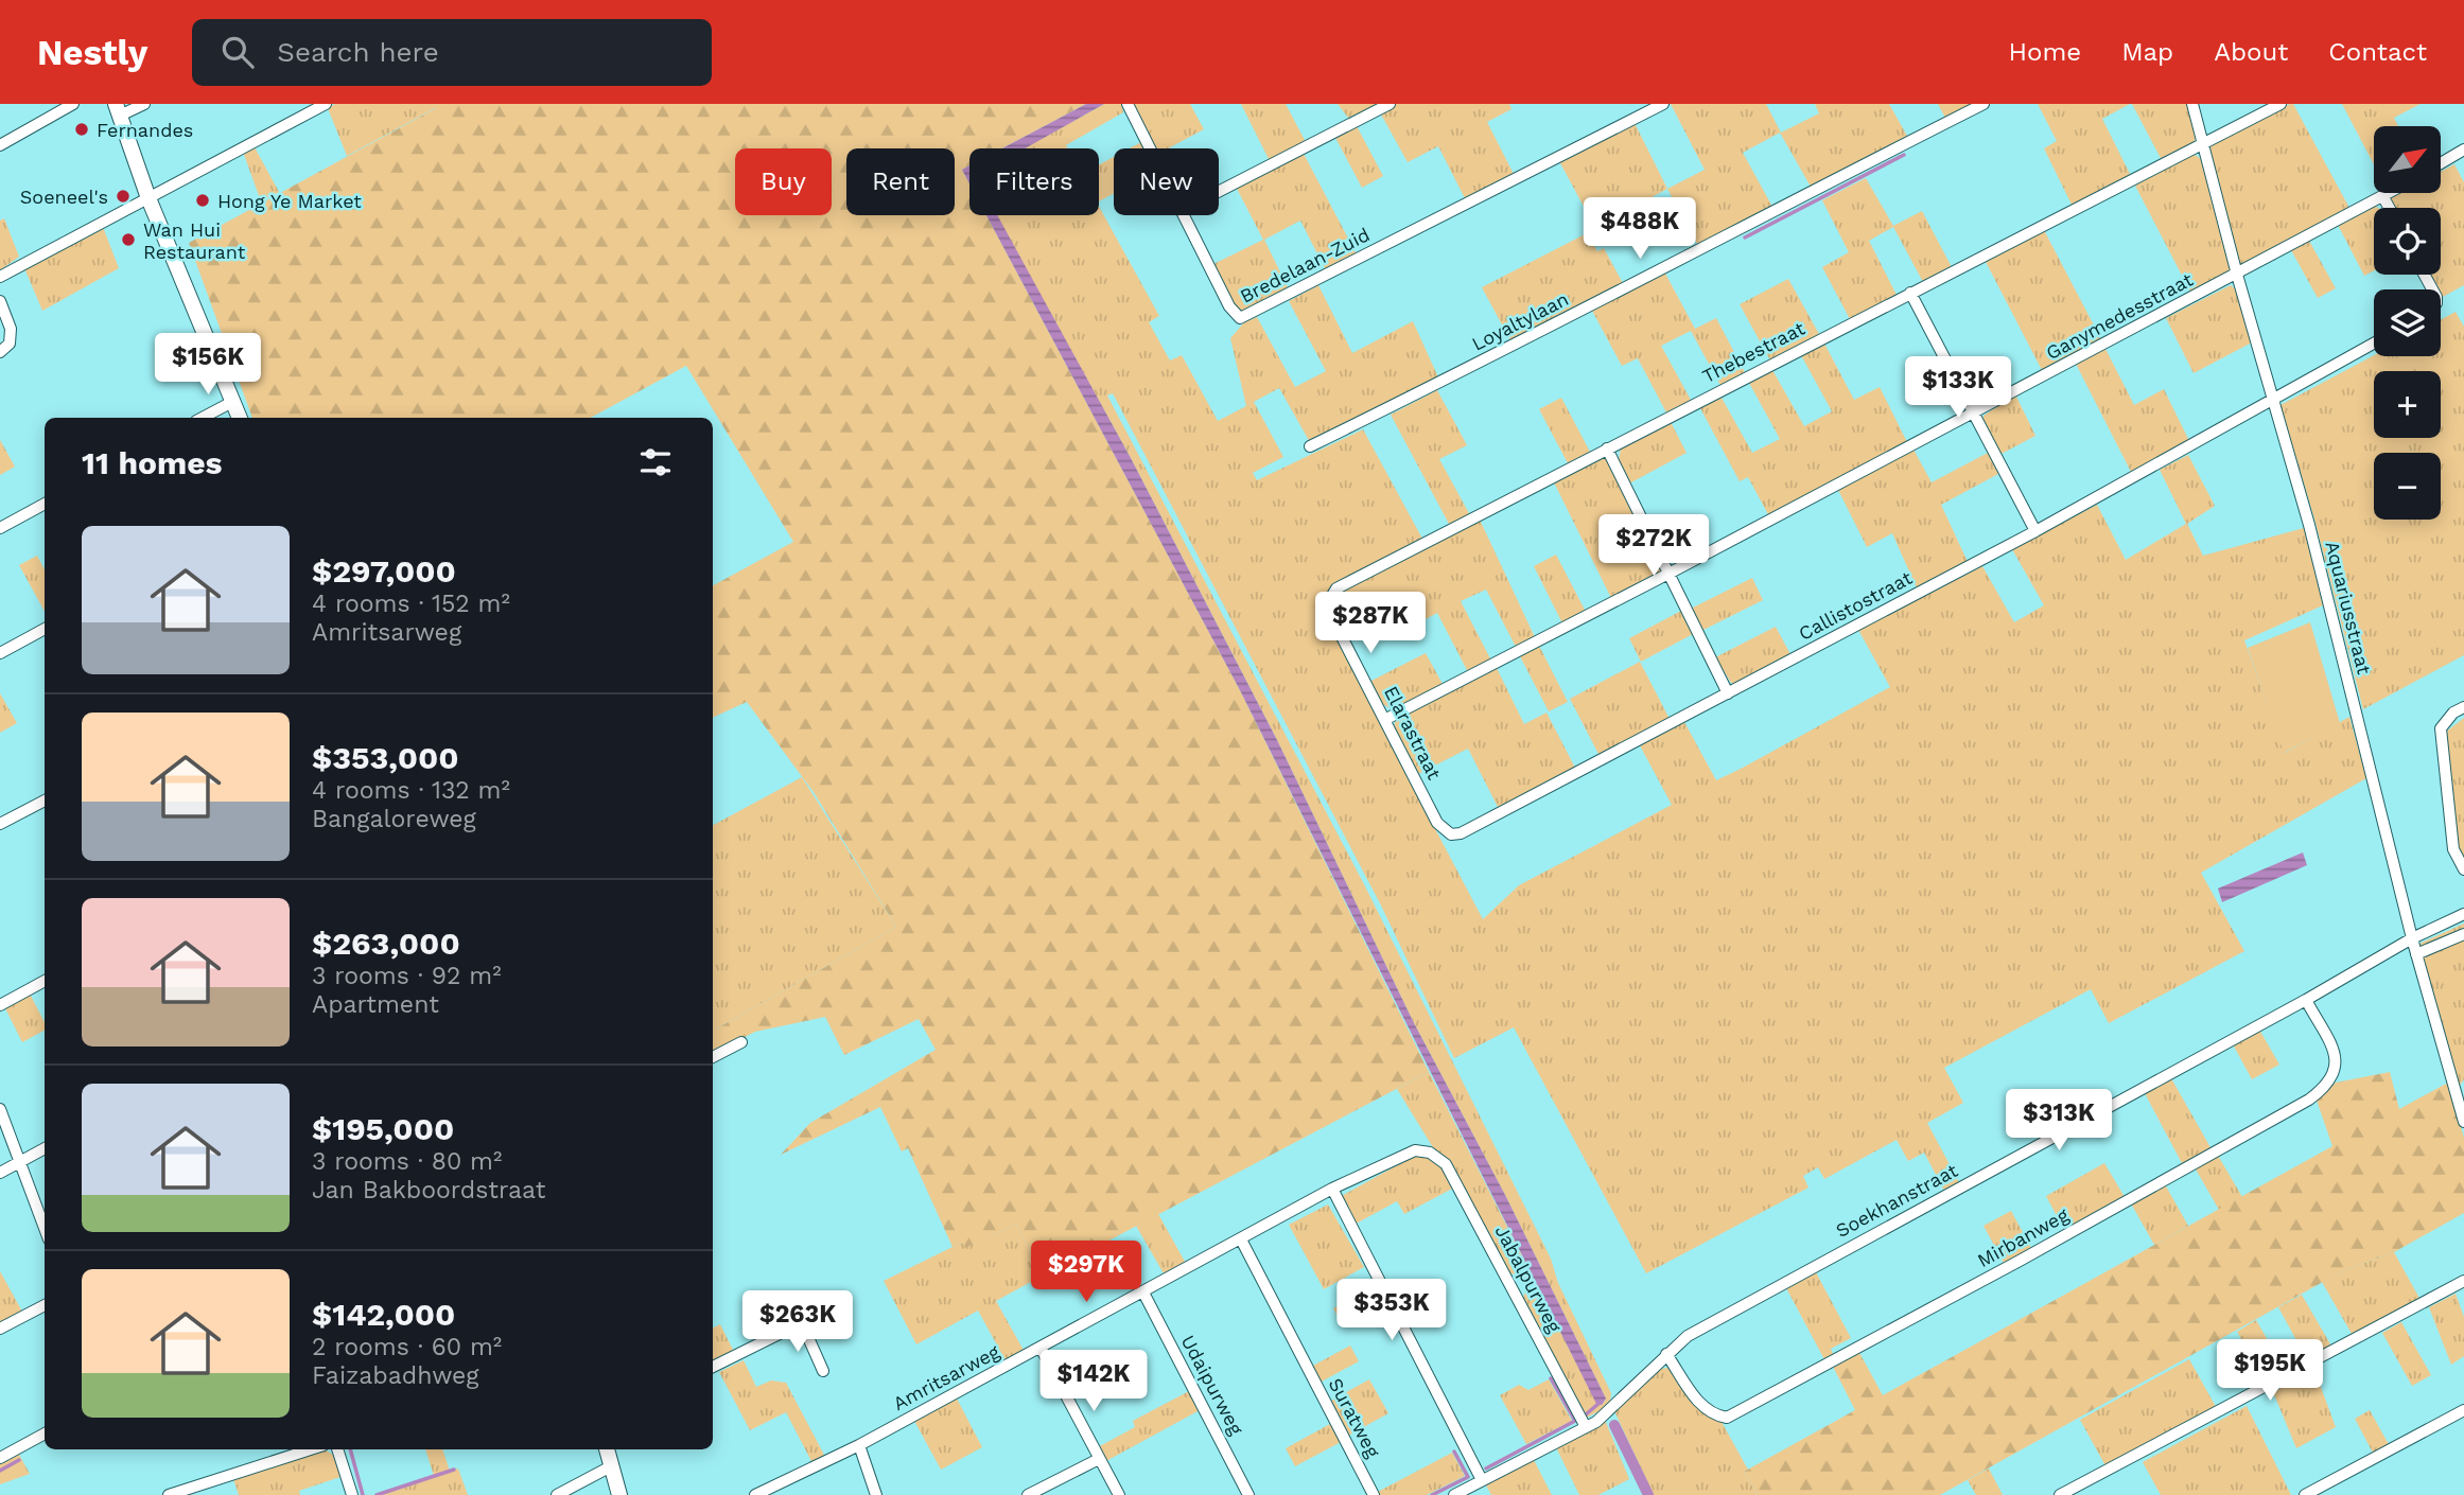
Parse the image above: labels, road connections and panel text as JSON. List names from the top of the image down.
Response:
{
  "streets": {
    "street": [
      "Bredelaan-Zuid",
      "Ganymedesstraat",
      "Loyaltylaan",
      "Thebestraat",
      "Callistostraat",
      "Aquariusstraat",
      "Elarastraat",
      "Soekhanstraat",
      "Mirbanweg",
      "Jabalpurweg",
      "Amritsarweg",
      "Udaipurweg",
      "Suratweg"
    ]
  },
  "crossings": [
    ["Ganymedesstraat", "Aquariusstraat"],
    ["Ganymedesstraat", "Elarastraat"],
    ["Thebestraat", "Aquariusstraat"],
    ["Thebestraat", "Elarastraat"],
    ["Callistostraat", "Aquariusstraat"],
    ["Callistostraat", "Elarastraat"],
    ["Aquariusstraat", "Soekhanstraat"],
    ["Soekhanstraat", "Mirbanweg"],
    ["Soekhanstraat", "Jabalpurweg"],
    ["Jabalpurweg", "Amritsarweg"],
    ["Amritsarweg", "Udaipurweg"],
    ["Amritsarweg", "Suratweg"]
  ],
  "places": [
    "Fernandes",
    "Soeneel's",
    "Hong Ye Market",
    "Wan Hui Restaurant"
  ],
  "north": "top right",
  "page": {
    "header": "Nestly",
    "search": "Search here",
    "nav": [
      "Home",
      "Map",
      "About",
      "Contact"
    ],
    "map_buttons": ["+", "−"],
    "chip": [
      "Buy",
      "Rent",
      "Filters",
      "New"
    ],
    "price": [
      "$488K",
      "$156K",
      "$133K",
      "$272K",
      "$287K",
      "$313K",
      "$297K",
      "$353K",
      "$263K",
      "$195K",
      "$142K"
    ],
    "heading": "11 homes",
    "list": [
      {
        "name": "$297,000",
        "note": "4 rooms · 152 m² · Amritsarweg"
      },
      {
        "name": "$353,000",
        "note": "4 rooms · 132 m² · Bangaloreweg"
      },
      {
        "name": "$263,000",
        "note": "3 rooms · 92 m² · Apartment"
      },
      {
        "name": "$195,000",
        "note": "3 rooms · 80 m² · Jan Bakboordstraat"
      },
      {
        "name": "$142,000",
        "note": "2 rooms · 60 m² · Faizabadhweg"
      }
    ]
  }
}
